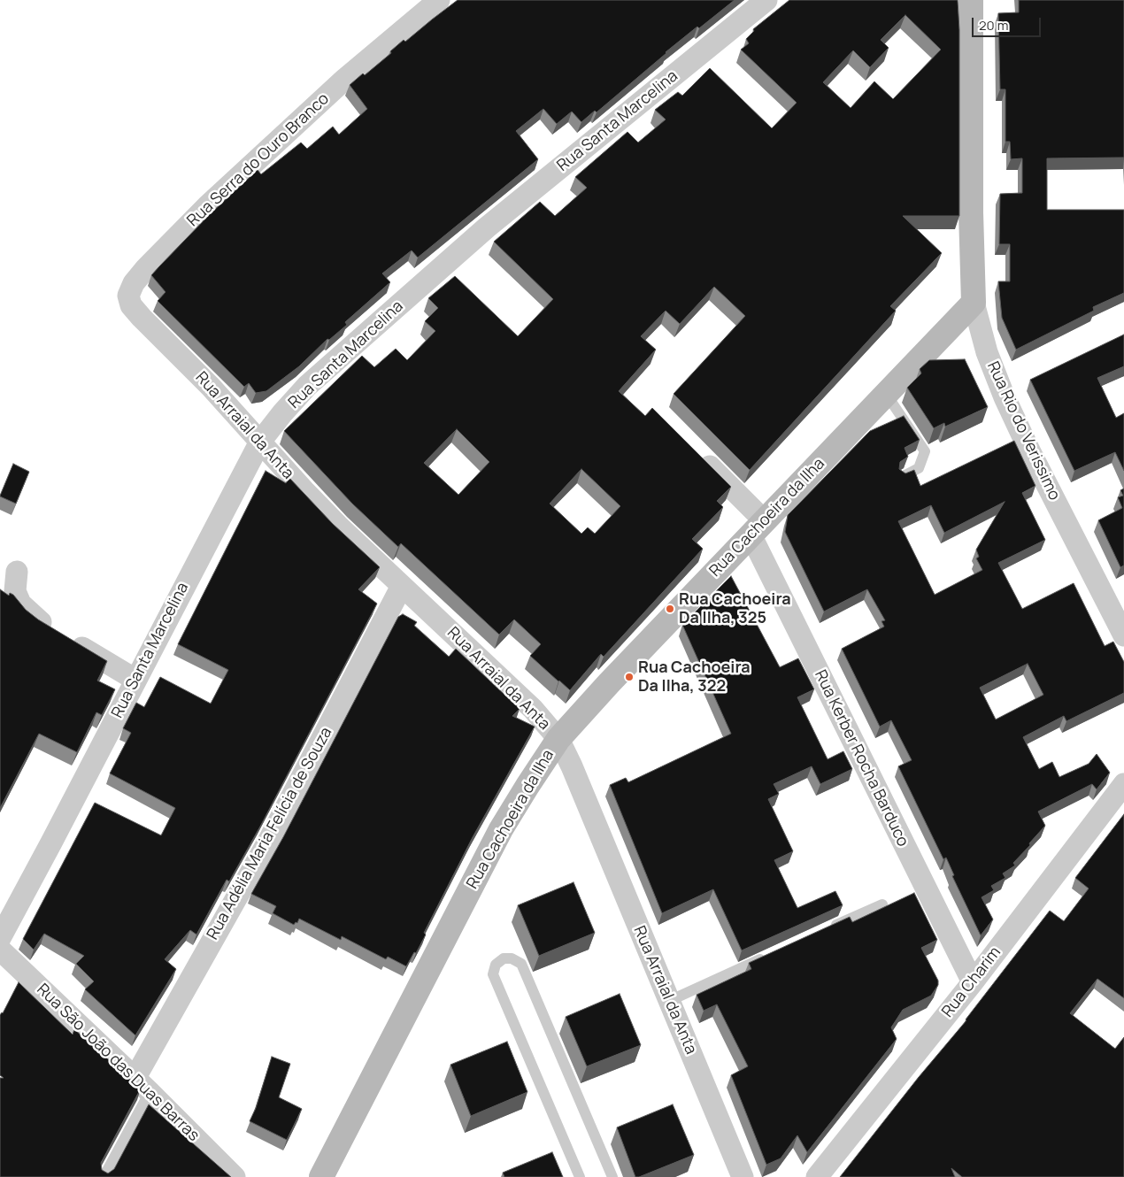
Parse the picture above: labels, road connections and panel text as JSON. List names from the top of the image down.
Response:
{
  "streets": {
    "street": [
      "Rua Santa Marcelina",
      "Rua Serra do Ouro Branco",
      "Rua Arraial da Anta",
      "Rua Rio do Verissimo",
      "Rua Cachoeira da Ilha",
      "Rua Kerber Rocha Barduco",
      "Rua Adélia Maria Felícia de Souza",
      "Rua Charim",
      "Rua São João das Duas Barras"
    ]
  },
  "crossings": [
    ["Rua Santa Marcelina", "Rua Arraial da Anta"],
    ["Rua Serra do Ouro Branco", "Rua Arraial da Anta"],
    ["Rua Arraial da Anta", "Rua Cachoeira da Ilha"],
    ["Rua Arraial da Anta", "Rua Adélia Maria Felícia de Souza"],
    ["Rua Rio do Verissimo", "Rua Cachoeira da Ilha"],
    ["Rua Cachoeira da Ilha", "Rua Kerber Rocha Barduco"],
    ["Rua Kerber Rocha Barduco", "Rua Charim"],
    ["Rua Adélia Maria Felícia de Souza", "Rua São João das Duas Barras"]
  ],
  "places": ["Rua Cachoeira Da Ilha, 325", "Rua Cachoeira Da Ilha, 322"],
  "scale_bar": "20 m"
}
